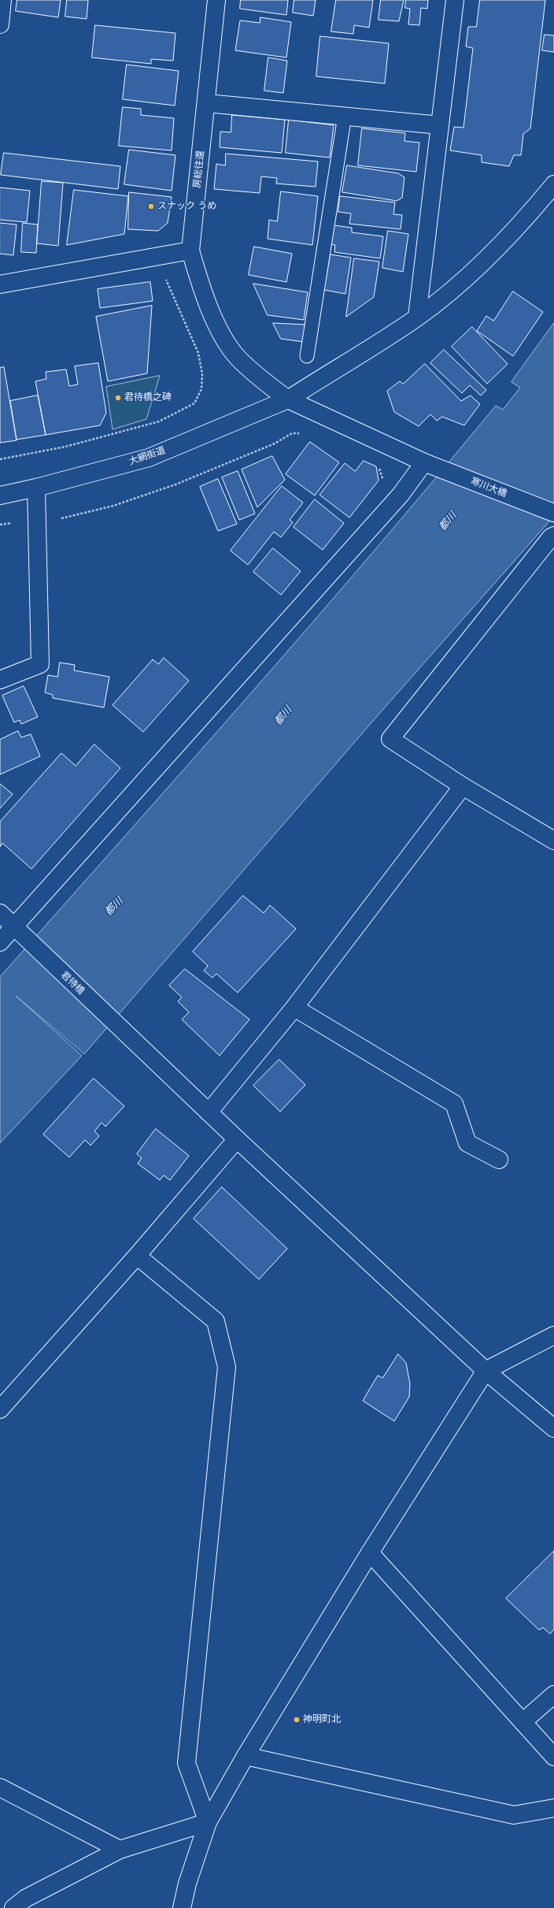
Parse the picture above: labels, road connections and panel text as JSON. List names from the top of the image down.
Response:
{
  "streets": {
    "street": [
      "房総往還",
      "大網街道",
      "寒川大橋",
      "君待橋"
    ]
  },
  "crossings": [
    ["房総往還", "大網街道"],
    ["房総往還", "寒川大橋"],
    ["大網街道", "寒川大橋"]
  ],
  "water": ["都川"],
  "places": ["スナック うめ", "君待橋之碑", "神明町北"]
}
